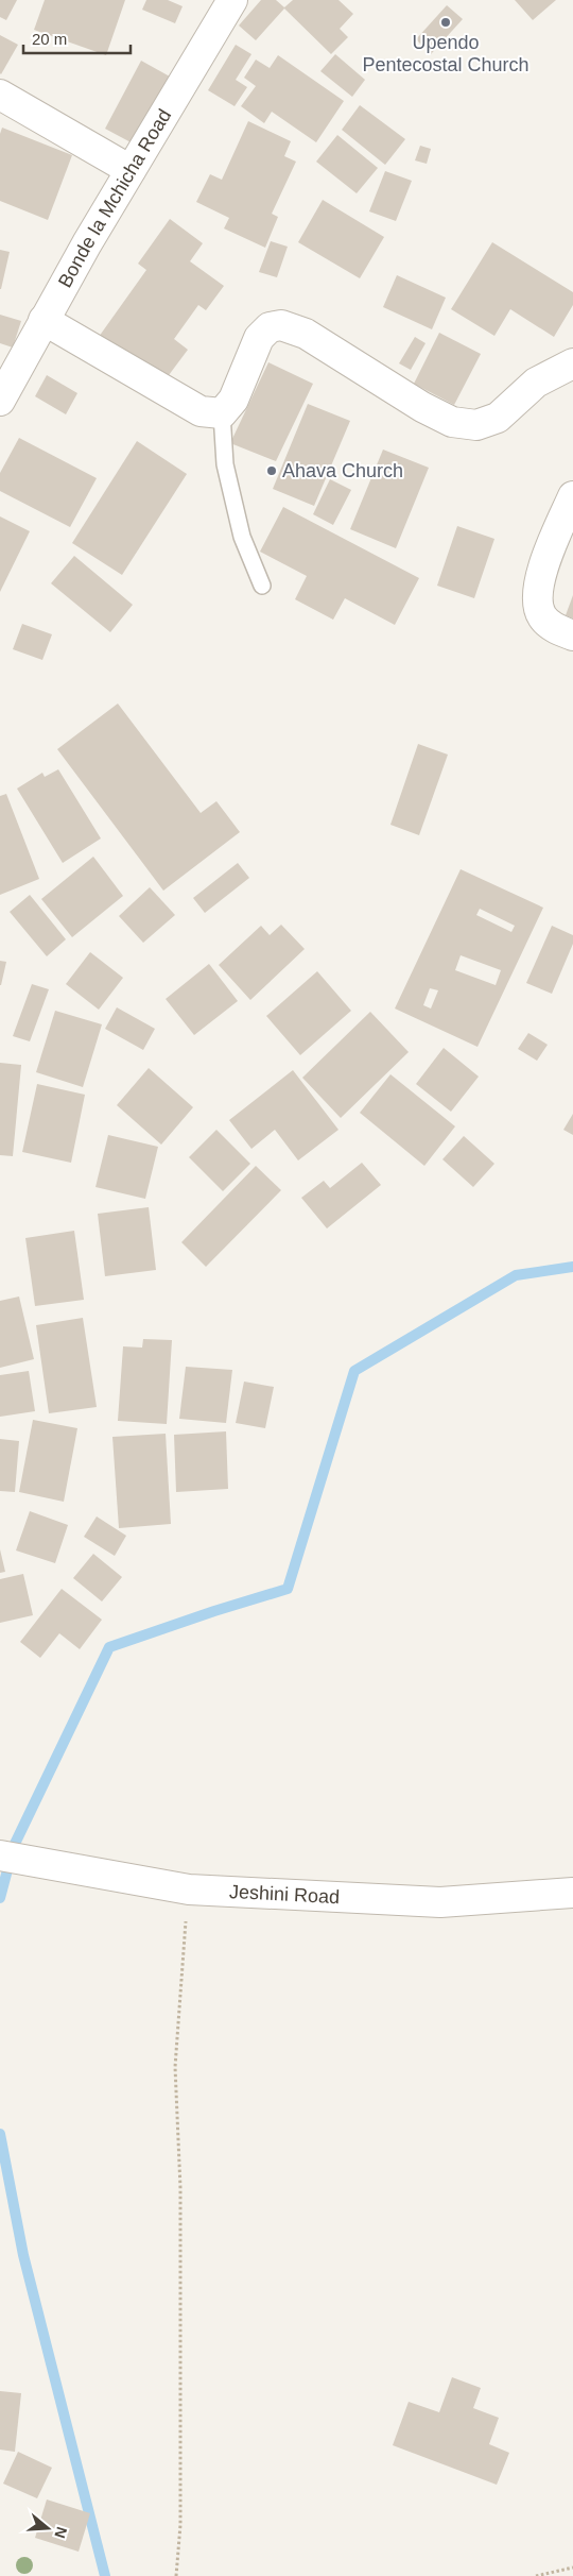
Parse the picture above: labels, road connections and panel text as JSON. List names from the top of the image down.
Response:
{
  "streets": {
    "street": ["Bonde la Mchicha Road", "Jeshini Road"]
  },
  "places": ["Upendo Pentecostal Church", "Ahava Church"],
  "scale_bar": "20 m",
  "north": "right"
}
